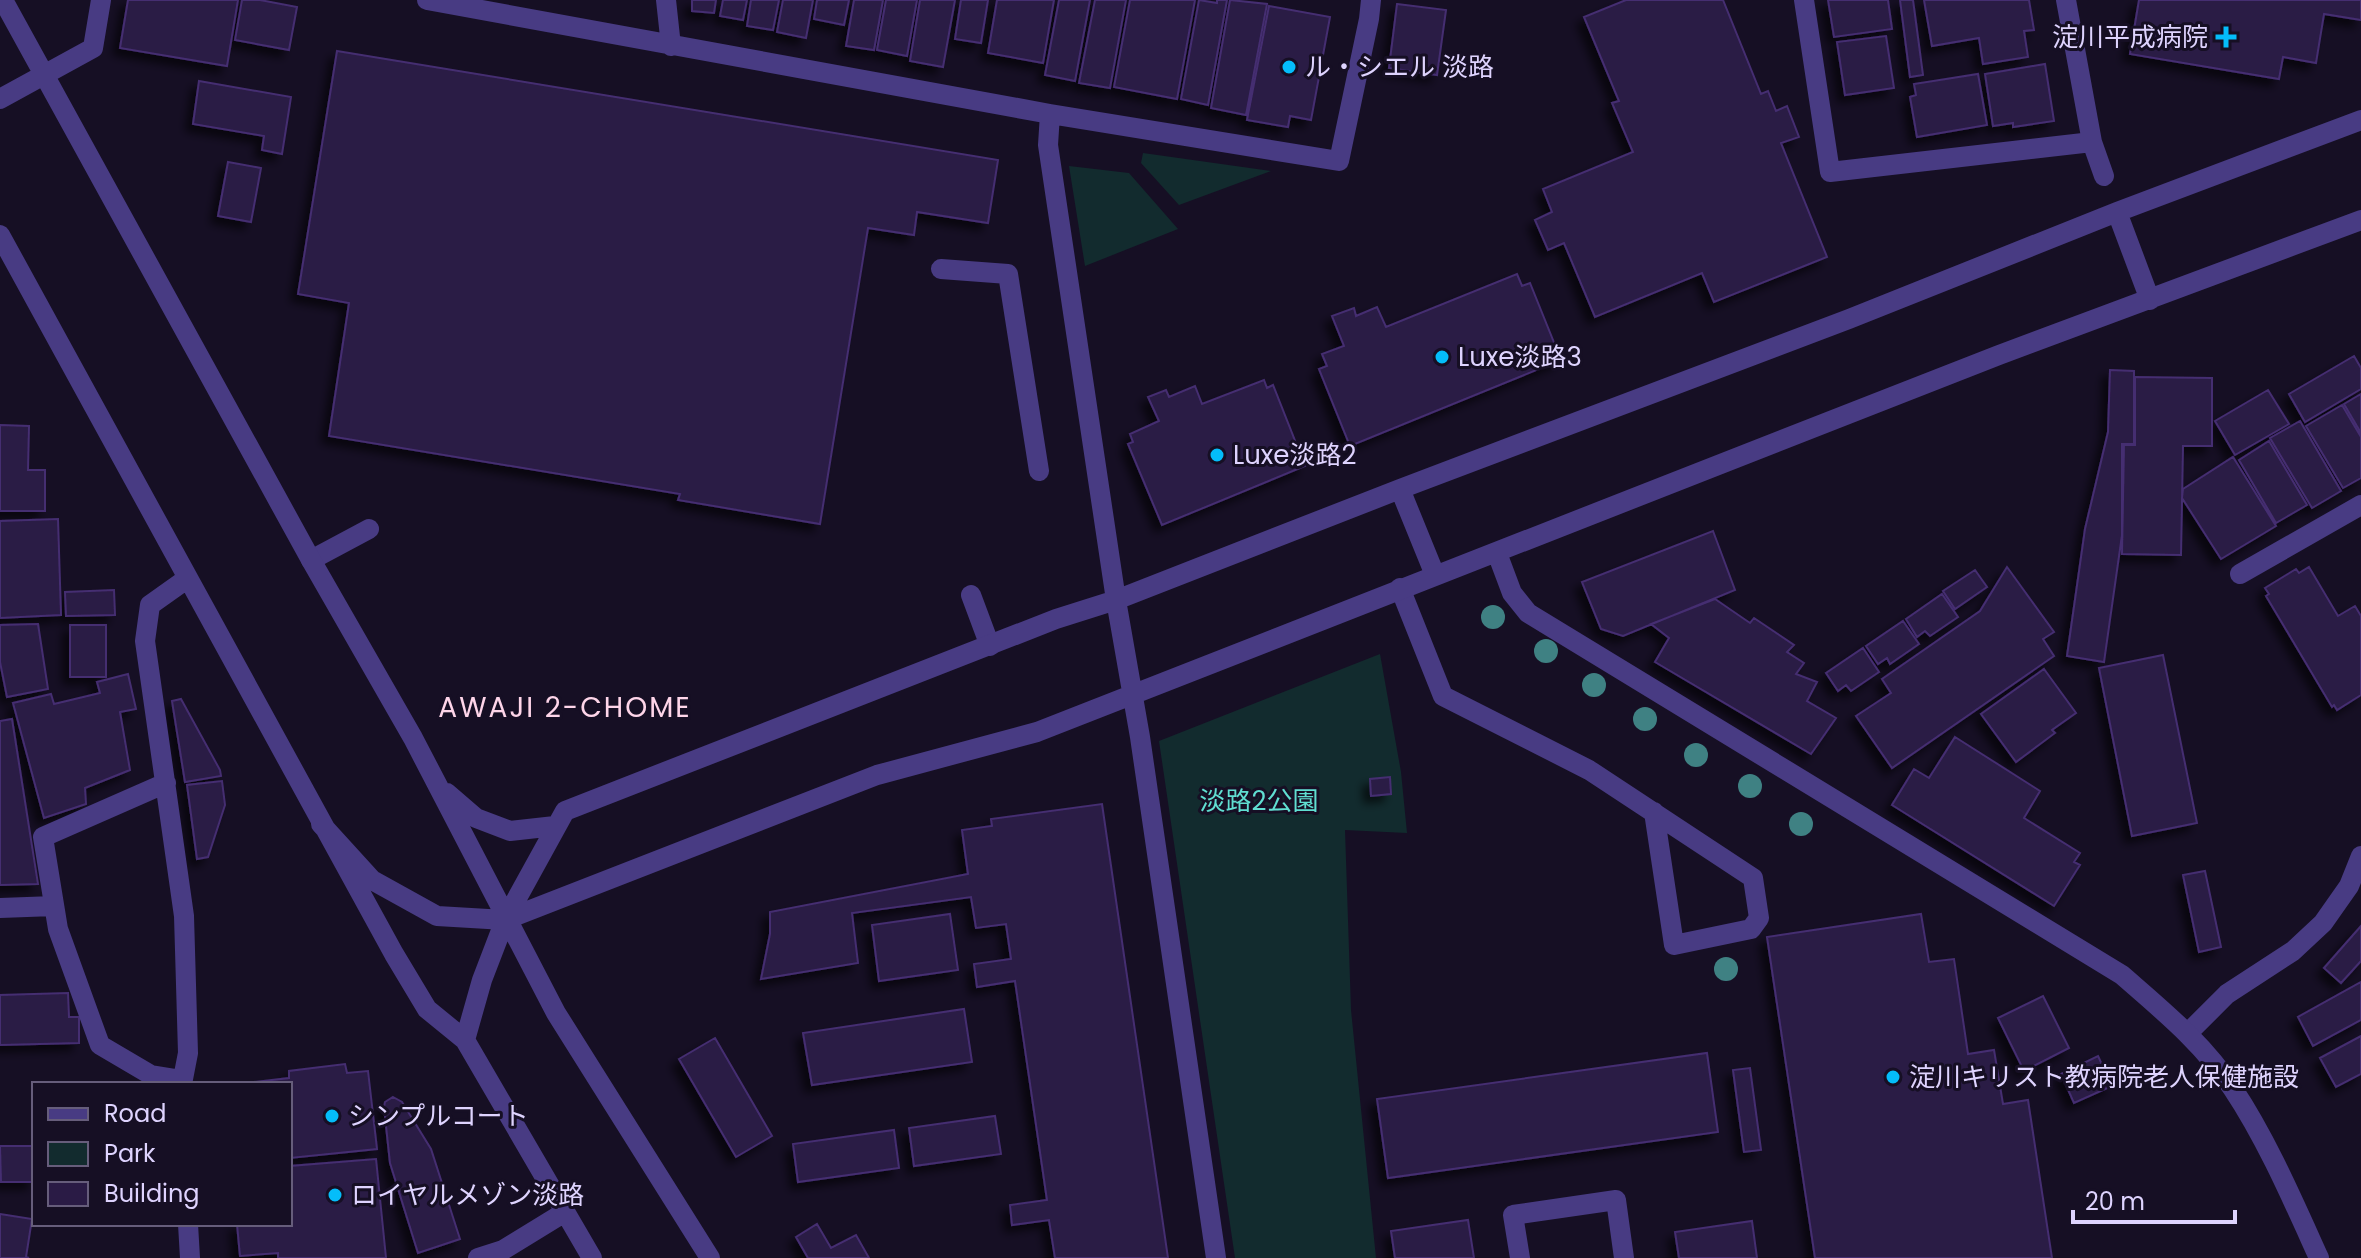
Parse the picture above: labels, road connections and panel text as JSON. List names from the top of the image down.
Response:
{
  "districts": ["AWAJI 2-CHOME"],
  "parks": ["淡路2公園"],
  "places": {
    "health": ["淀川平成病院"],
    "other": [
      "ル・シエル 淡路",
      "Luxe淡路3",
      "Luxe淡路2",
      "淀川キリスト教病院老人保健施設",
      "シンプルコート",
      "ロイヤルメゾン淡路"
    ]
  },
  "legend": ["Road", "Park", "Building"],
  "scale_bar": "20 m"
}
